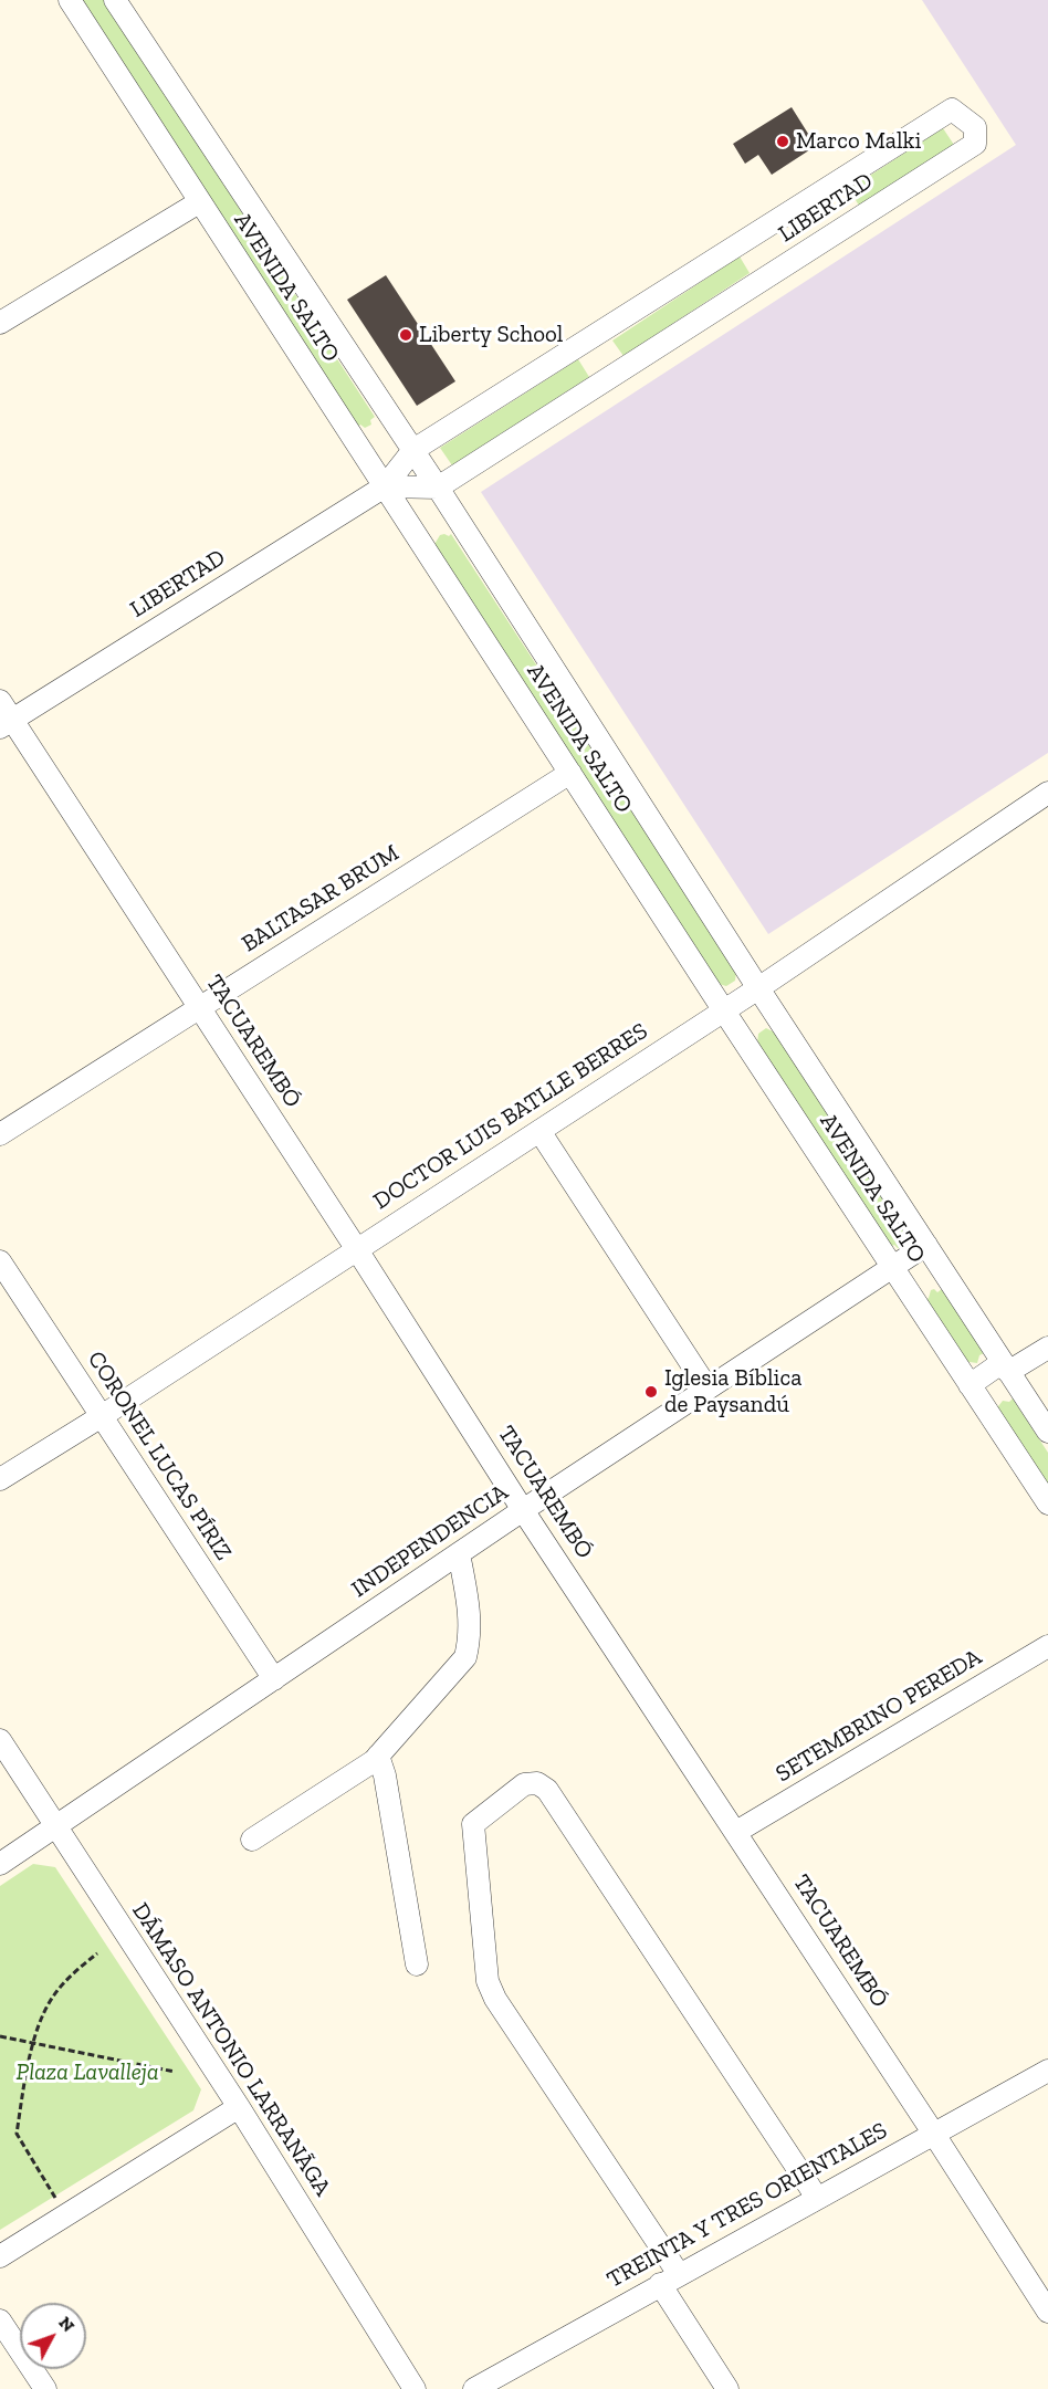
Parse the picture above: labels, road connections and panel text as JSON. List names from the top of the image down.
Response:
{
  "streets": {
    "street": [
      "LIBERTAD",
      "AVENIDA SALTO",
      "BALTASAR BRUM",
      "TACUAREMBÓ",
      "DOCTOR LUIS BATLLE BERRES",
      "CORONEL LUCAS PÍRIZ",
      "INDEPENDENCIA",
      "SETEMBRINO PEREDA",
      "DÁMASO ANTONIO LARRANÃGA",
      "TREINTA Y TRES ORIENTALES"
    ]
  },
  "crossings": [
    ["LIBERTAD", "AVENIDA SALTO"],
    ["LIBERTAD", "TACUAREMBÓ"],
    ["AVENIDA SALTO", "BALTASAR BRUM"],
    ["AVENIDA SALTO", "DOCTOR LUIS BATLLE BERRES"],
    ["AVENIDA SALTO", "INDEPENDENCIA"],
    ["BALTASAR BRUM", "TACUAREMBÓ"],
    ["TACUAREMBÓ", "DOCTOR LUIS BATLLE BERRES"],
    ["TACUAREMBÓ", "INDEPENDENCIA"],
    ["TACUAREMBÓ", "SETEMBRINO PEREDA"],
    ["TACUAREMBÓ", "TREINTA Y TRES ORIENTALES"],
    ["DOCTOR LUIS BATLLE BERRES", "CORONEL LUCAS PÍRIZ"],
    ["CORONEL LUCAS PÍRIZ", "INDEPENDENCIA"],
    ["INDEPENDENCIA", "DÁMASO ANTONIO LARRANÃGA"]
  ],
  "parks": ["Plaza Lavalleja"],
  "places": ["Marco Malki", "Liberty School", "Iglesia Bíblica de Paysandú"],
  "north": "top right"
}
